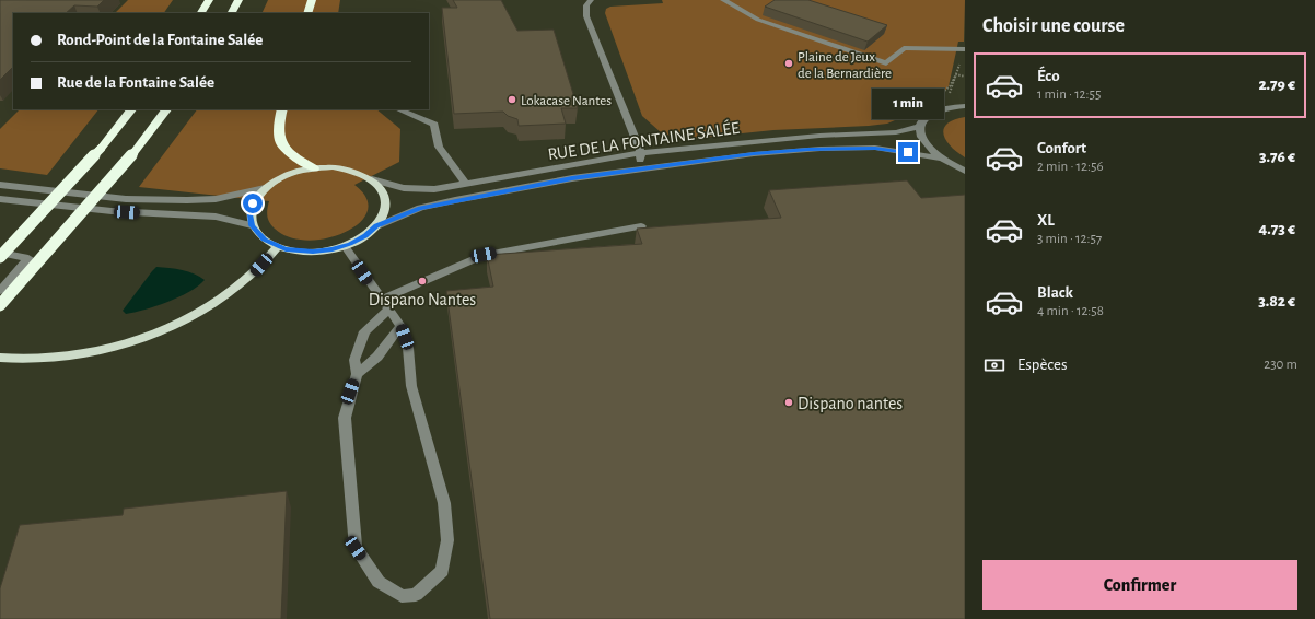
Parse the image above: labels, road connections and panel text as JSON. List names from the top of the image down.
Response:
{
  "streets": {
    "street": ["RUE DE LA FONTAINE SALÉE"]
  },
  "places": [
    "Plaine de Jeux de la Bernardière",
    "Lokacase Nantes",
    "Dispano Nantes",
    "Dispano nantes"
  ],
  "page": {
    "heading": "Choisir une course",
    "banner": ["Rond-Point de la Fontaine Salée", "Rue de la Fontaine Salée"],
    "list": [
      {
        "name": "Éco",
        "note": "1 min · 12:55",
        "value": "2.79 €"
      },
      {
        "name": "Confort",
        "note": "2 min · 12:56",
        "value": "3.76 €"
      },
      {
        "name": "XL",
        "note": "3 min · 12:57",
        "value": "4.73 €"
      },
      {
        "name": "Black",
        "note": "4 min · 12:58",
        "value": "3.82 €"
      }
    ],
    "bubble": "1 min",
    "pay": ["Espèces", "230 m"],
    "buttons": "Confirmer"
  }
}
